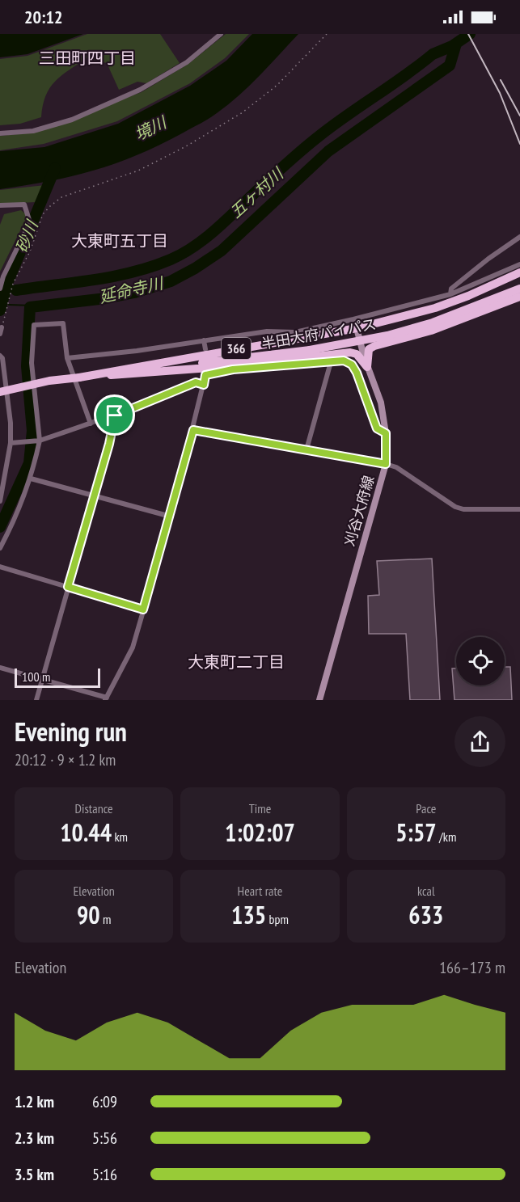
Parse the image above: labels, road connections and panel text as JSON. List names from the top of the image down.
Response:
{
  "streets": {
    "highway": ["半田大府パイパス", "366"],
    "main road": ["刈谷大府線"]
  },
  "crossings": [
    ["半田大府パイパス", "366"],
    ["366", "刈谷大府線"]
  ],
  "districts": ["三田町四丁目", "大東町五丁目", "大東町二丁目"],
  "water": [
    "境川",
    "五ヶ村川",
    "砂川",
    "延命寺川"
  ],
  "scale_bar": "100 m",
  "page": {
    "status": "20:12",
    "scale": "100 m",
    "heading": ["Evening run", "20:12 · 9 × 1.2 km"],
    "stats": [
      ["Distance", "10.44 km"],
      ["Time", "1:02:07"],
      ["Pace", "5:57 /km"],
      ["Elevation", "90 m"],
      ["Heart rate", "135 bpm"],
      ["kcal", "633"]
    ],
    "chart": ["Elevation", "166–173 m"],
    "list": [
      {
        "name": "1.2 km",
        "note": "6:09"
      },
      {
        "name": "2.3 km",
        "note": "5:56"
      },
      {
        "name": "3.5 km",
        "note": "5:16"
      }
    ]
  }
}
